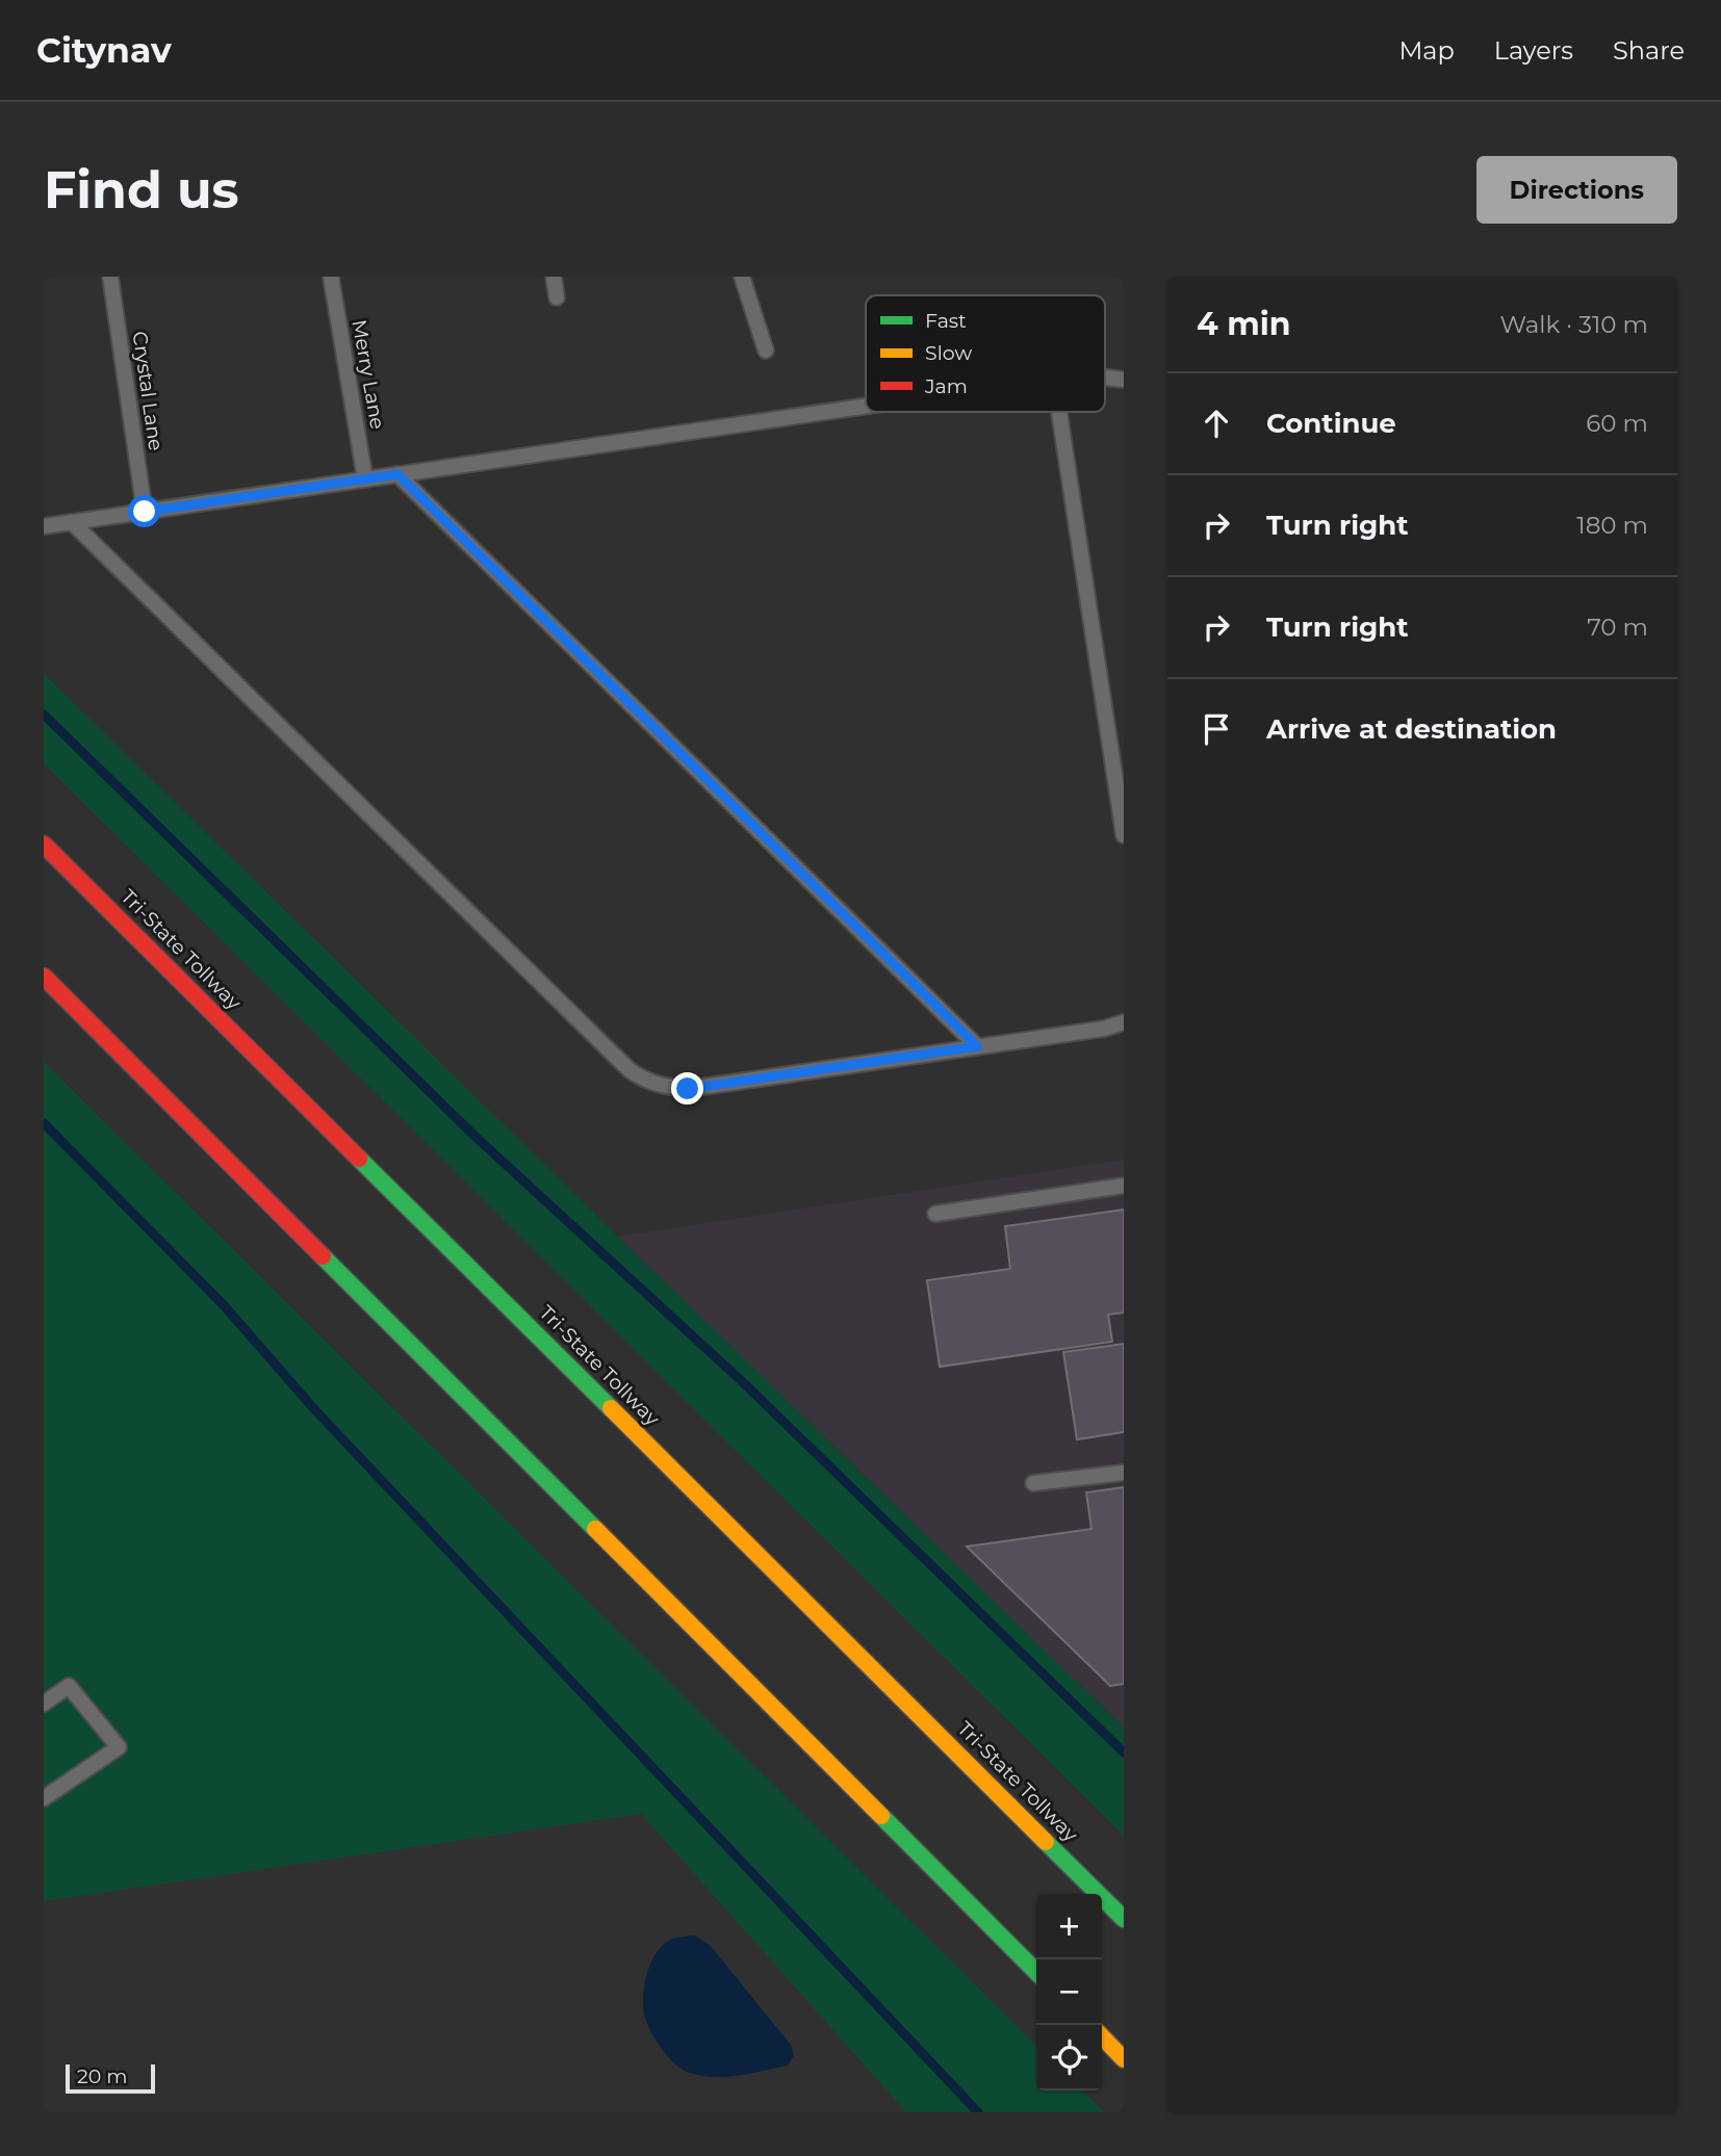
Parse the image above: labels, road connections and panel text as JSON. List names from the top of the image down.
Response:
{
  "streets": {
    "highway": ["Tri-State Tollway"],
    "lane": ["Merry Lane", "Crystal Lane"]
  },
  "legend": ["Fast", "Slow", "Jam"],
  "scale_bar": "20 m",
  "page": {
    "header": "Citynav",
    "nav": ["Map", "Layers", "Share"],
    "buttons": "Directions",
    "title": "Find us",
    "heading": ["4 min", "Walk · 310 m"],
    "list": [
      ["Continue", "60 m"],
      ["Turn right", "180 m"],
      ["Turn right", "70 m"],
      "Arrive at destination"
    ],
    "map_buttons": ["+", "−"],
    "scale": "20 m"
  }
}
